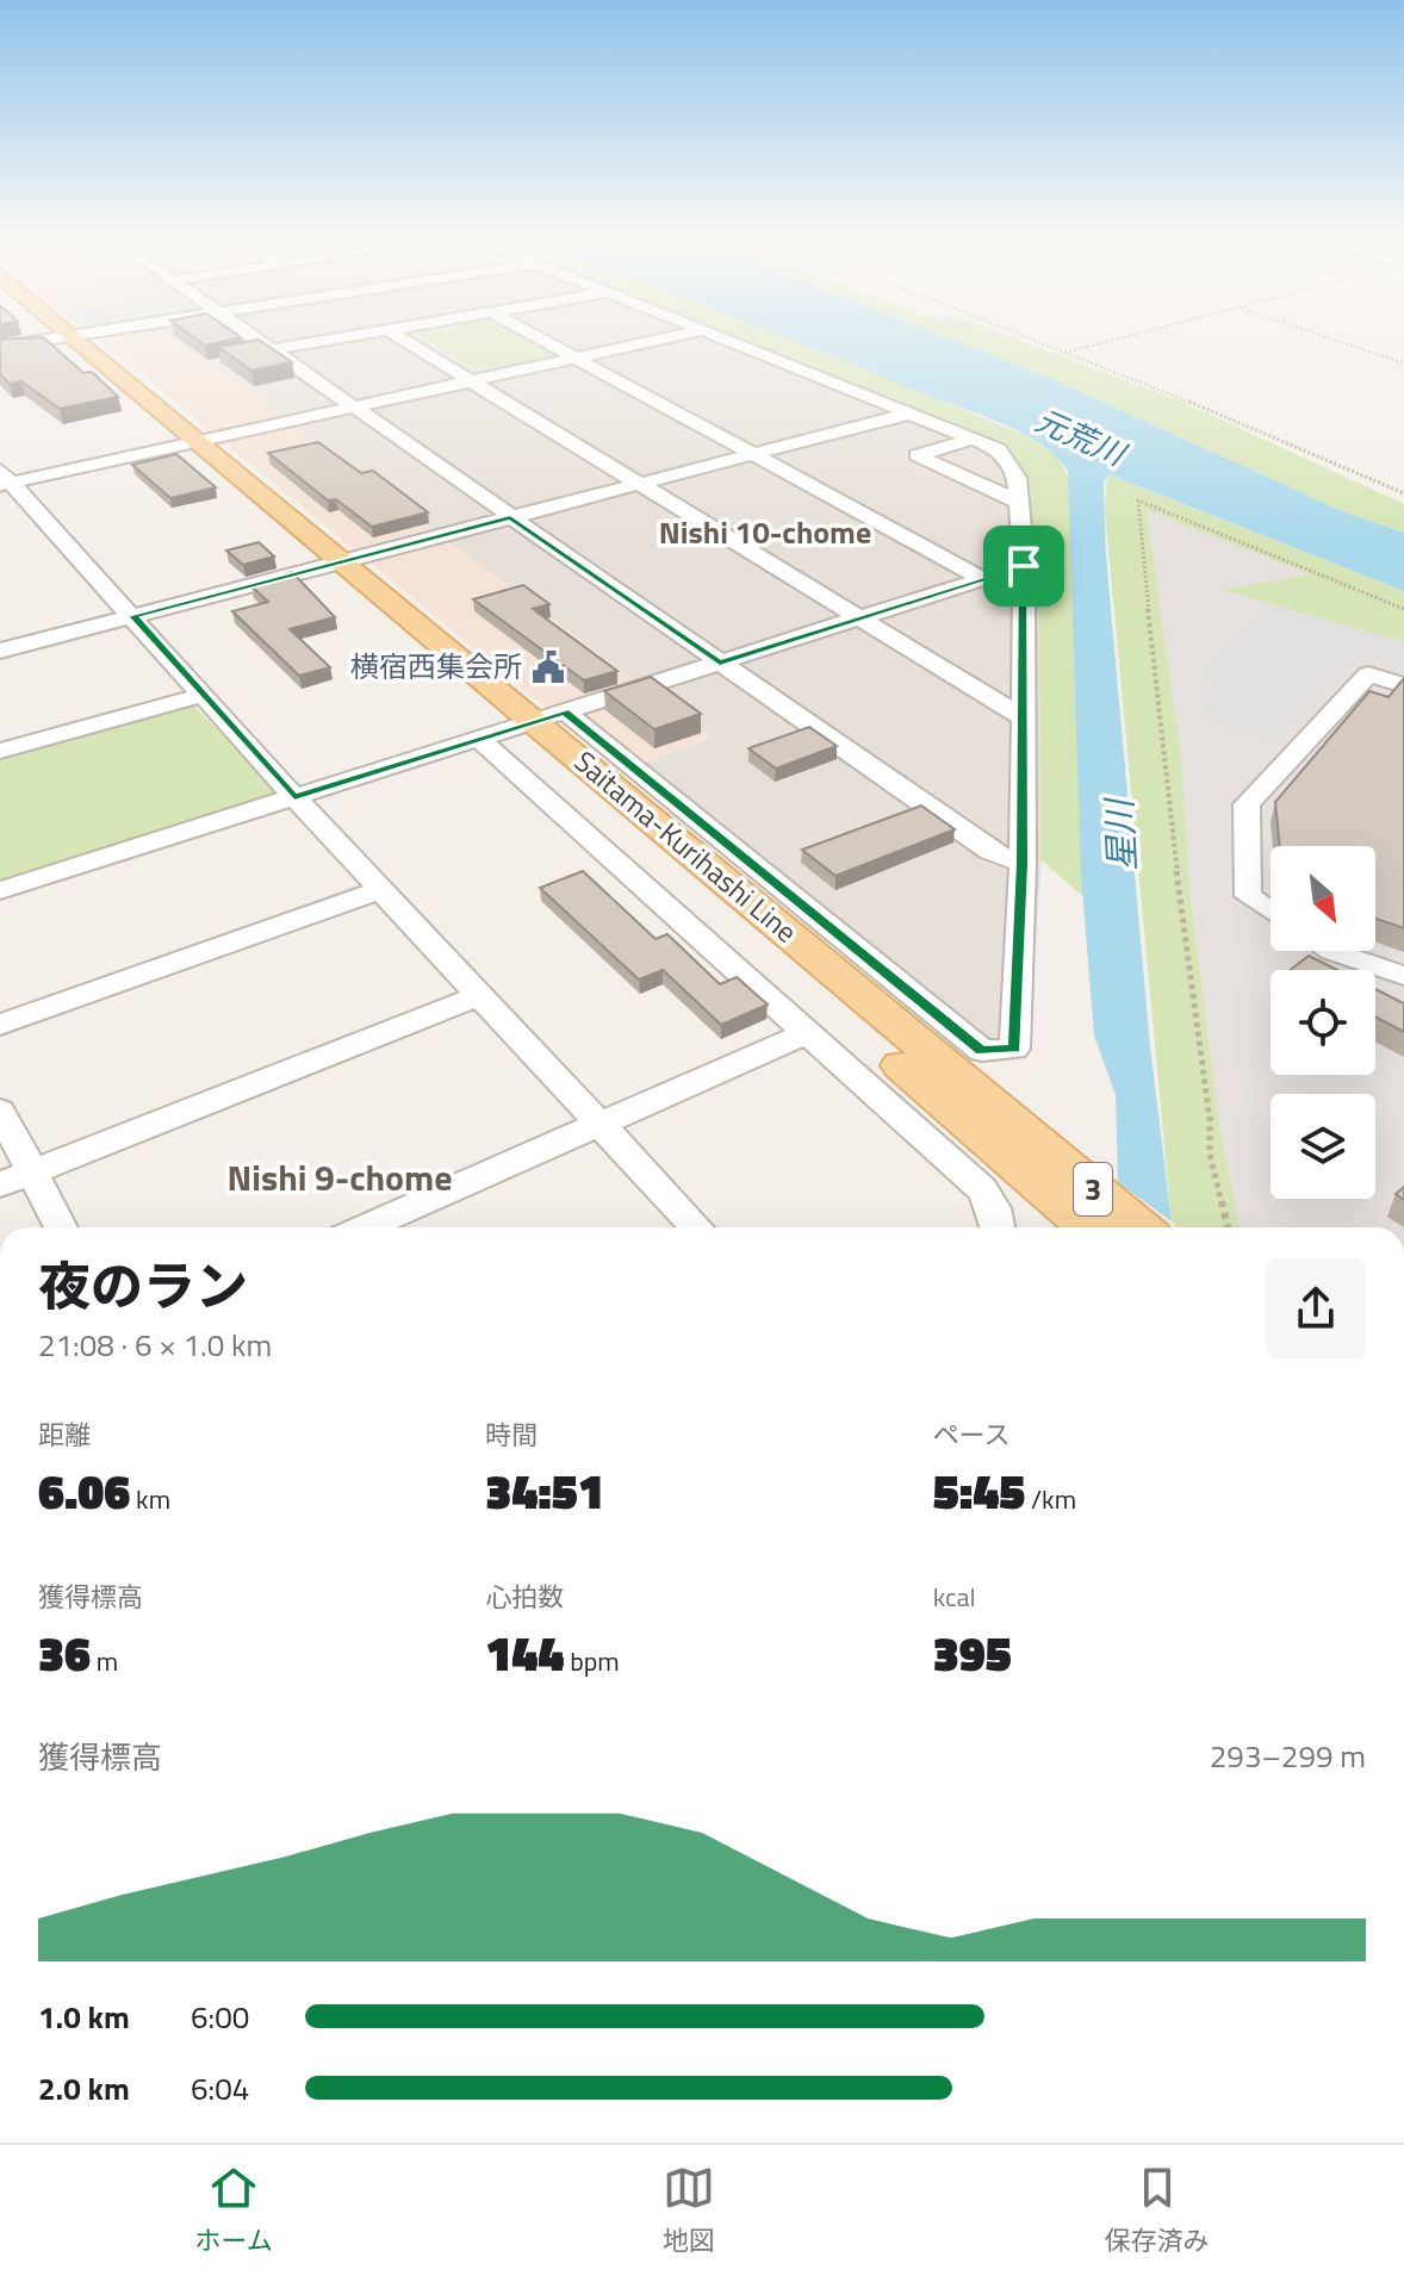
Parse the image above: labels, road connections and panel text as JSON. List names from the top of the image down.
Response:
{
  "streets": {
    "main road": ["Saitama-Kurihashi Line", "3"]
  },
  "districts": ["Nishi 10-chome", "Nishi 9-chome"],
  "water": ["元荒川", "星川"],
  "places": {
    "public building": ["横宿西集会所"]
  },
  "north": "bottom right",
  "page": {
    "heading": ["夜のラン", "21:08 · 6 × 1.0 km"],
    "stats": [
      ["距離", "6.06 km"],
      ["時間", "34:51"],
      ["ペース", "5:45 /km"],
      ["獲得標高", "36 m"],
      ["心拍数", "144 bpm"],
      ["kcal", "395"]
    ],
    "chart": ["獲得標高", "293–299 m"],
    "list": [
      {
        "name": "1.0 km",
        "note": "6:00"
      },
      {
        "name": "2.0 km",
        "note": "6:04"
      }
    ],
    "tabs": ["ホーム", "地図", "保存済み"]
  }
}
